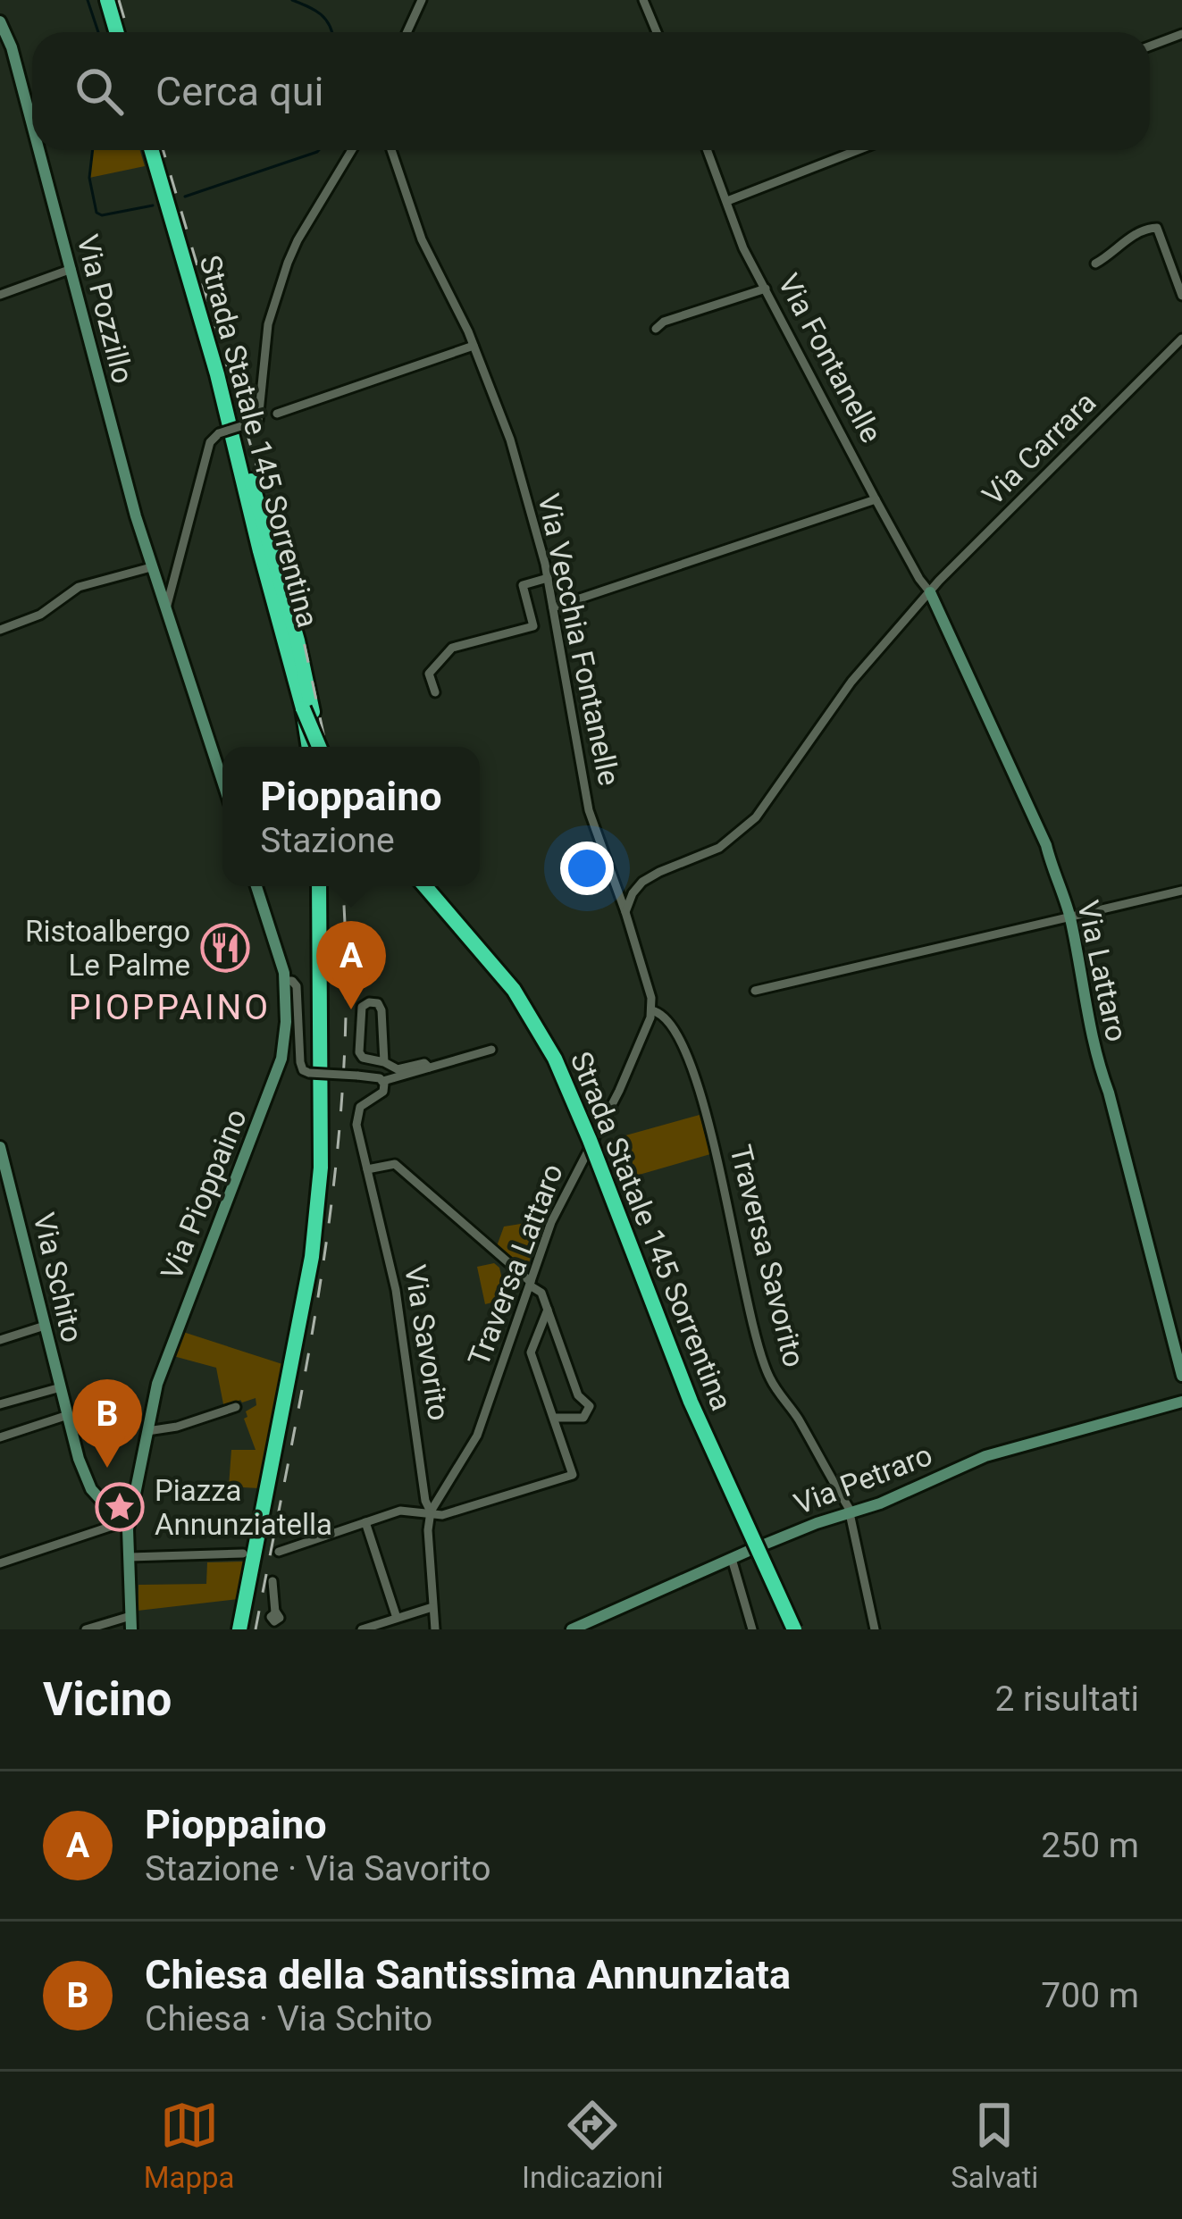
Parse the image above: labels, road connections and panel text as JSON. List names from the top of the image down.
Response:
{
  "streets": {
    "highway": ["Strada Statale 145 Sorrentina"],
    "street": [
      "Via Pozzillo",
      "Via Fontanelle",
      "Via Carrara",
      "Via Vecchia Fontanelle",
      "Via Lattaro",
      "Via Pioppaino",
      "Traversa Savorito",
      "Traversa Lattaro",
      "Via Schito",
      "Via Savorito",
      "Via Petraro"
    ]
  },
  "crossings": [
    ["Via Fontanelle", "Via Carrara"],
    ["Via Fontanelle", "Via Lattaro"],
    ["Via Carrara", "Via Lattaro"],
    ["Via Pioppaino", "Via Schito"],
    ["Traversa Savorito", "Traversa Lattaro"],
    ["Traversa Savorito", "Via Petraro"],
    ["Traversa Lattaro", "Via Savorito"]
  ],
  "districts": ["PIOPPAINO"],
  "places": {
    "restaurant": ["Ristoalbergo Le Palme"],
    "place": ["Piazza Annunziatella"]
  },
  "page": {
    "search": "Cerca qui",
    "popup": ["Pioppaino", "Stazione"],
    "pins": ["A", "B"],
    "heading": ["Vicino", "2 risultati"],
    "list": [
      {
        "mark": "A",
        "name": "Pioppaino",
        "note": "Stazione · Via Savorito",
        "value": "250 m"
      },
      {
        "mark": "B",
        "name": "Chiesa della Santissima Annunziata",
        "note": "Chiesa · Via Schito",
        "value": "700 m"
      }
    ],
    "nav": ["Mappa", "Indicazioni", "Salvati"]
  }
}
